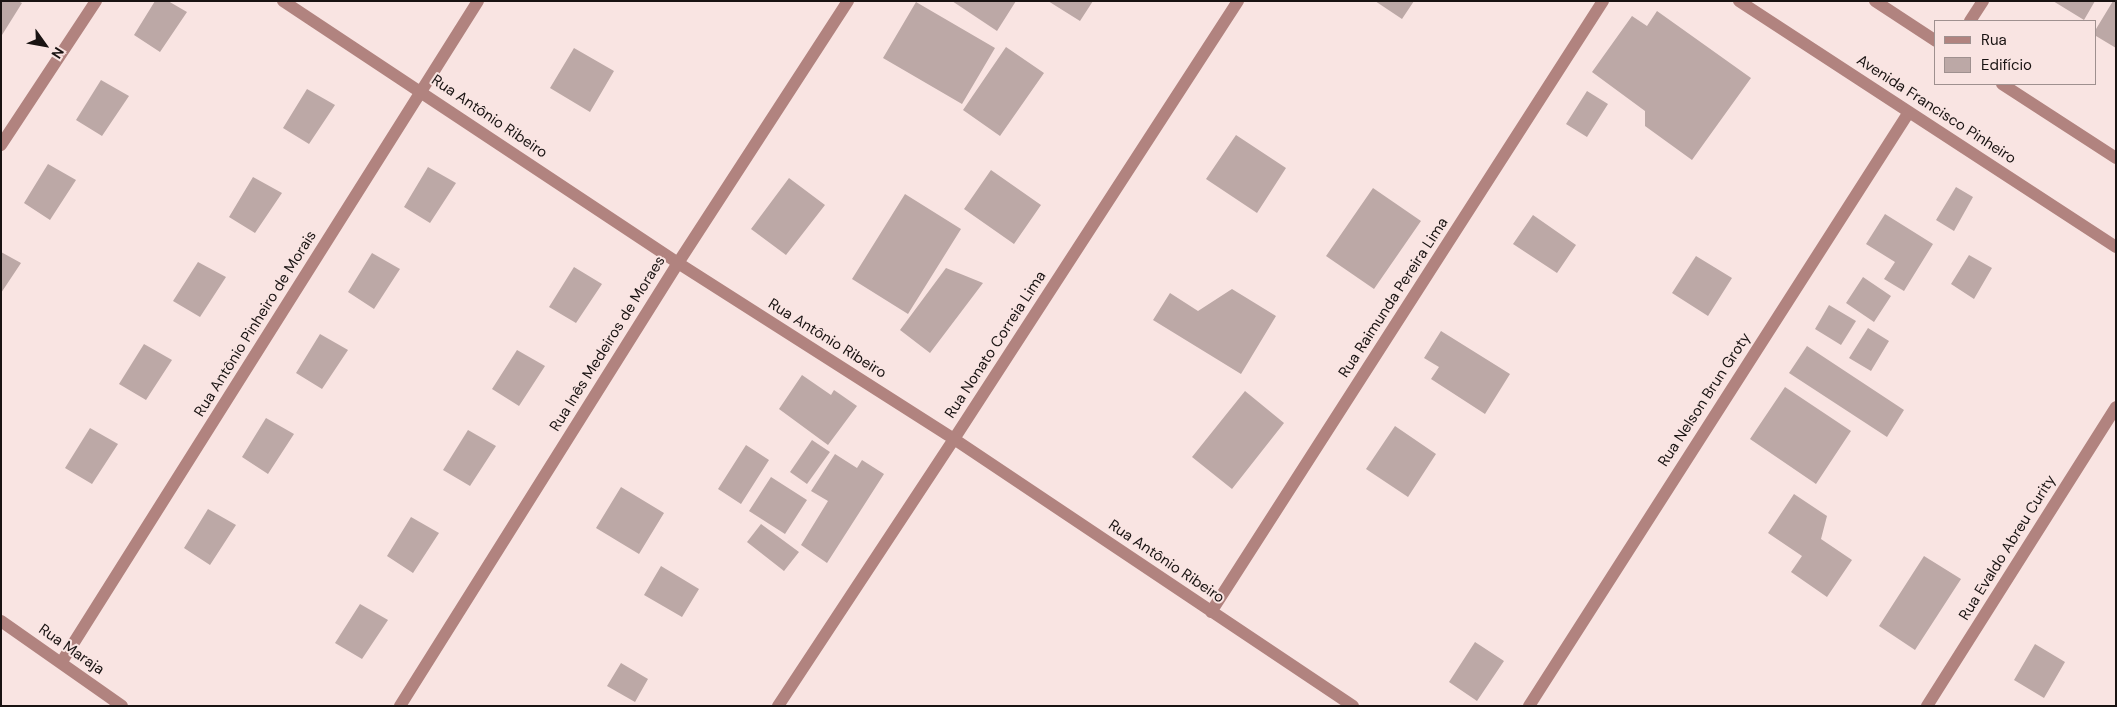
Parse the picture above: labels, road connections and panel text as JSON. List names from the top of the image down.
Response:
{
  "streets": {
    "street": [
      "Avenida Francisco Pinheiro",
      "Rua Antônio Ribeiro",
      "Rua Raimunda Pereira Lima",
      "Rua Antônio Pinheiro de Morais",
      "Rua Inês Medeiros de Moraes",
      "Rua Nonato Correia Lima",
      "Rua Nelson Brun Groty",
      "Rua Evaldo Abreu Curity",
      "Rua Maraja"
    ]
  },
  "crossings": [
    ["Avenida Francisco Pinheiro", "Rua Nelson Brun Groty"],
    ["Rua Antônio Ribeiro", "Rua Raimunda Pereira Lima"],
    ["Rua Antônio Ribeiro", "Rua Antônio Pinheiro de Morais"],
    ["Rua Antônio Ribeiro", "Rua Inês Medeiros de Moraes"],
    ["Rua Antônio Ribeiro", "Rua Nonato Correia Lima"],
    ["Rua Antônio Pinheiro de Morais", "Rua Maraja"]
  ],
  "legend": ["Rua", "Edifício"],
  "north": "bottom right"
}
